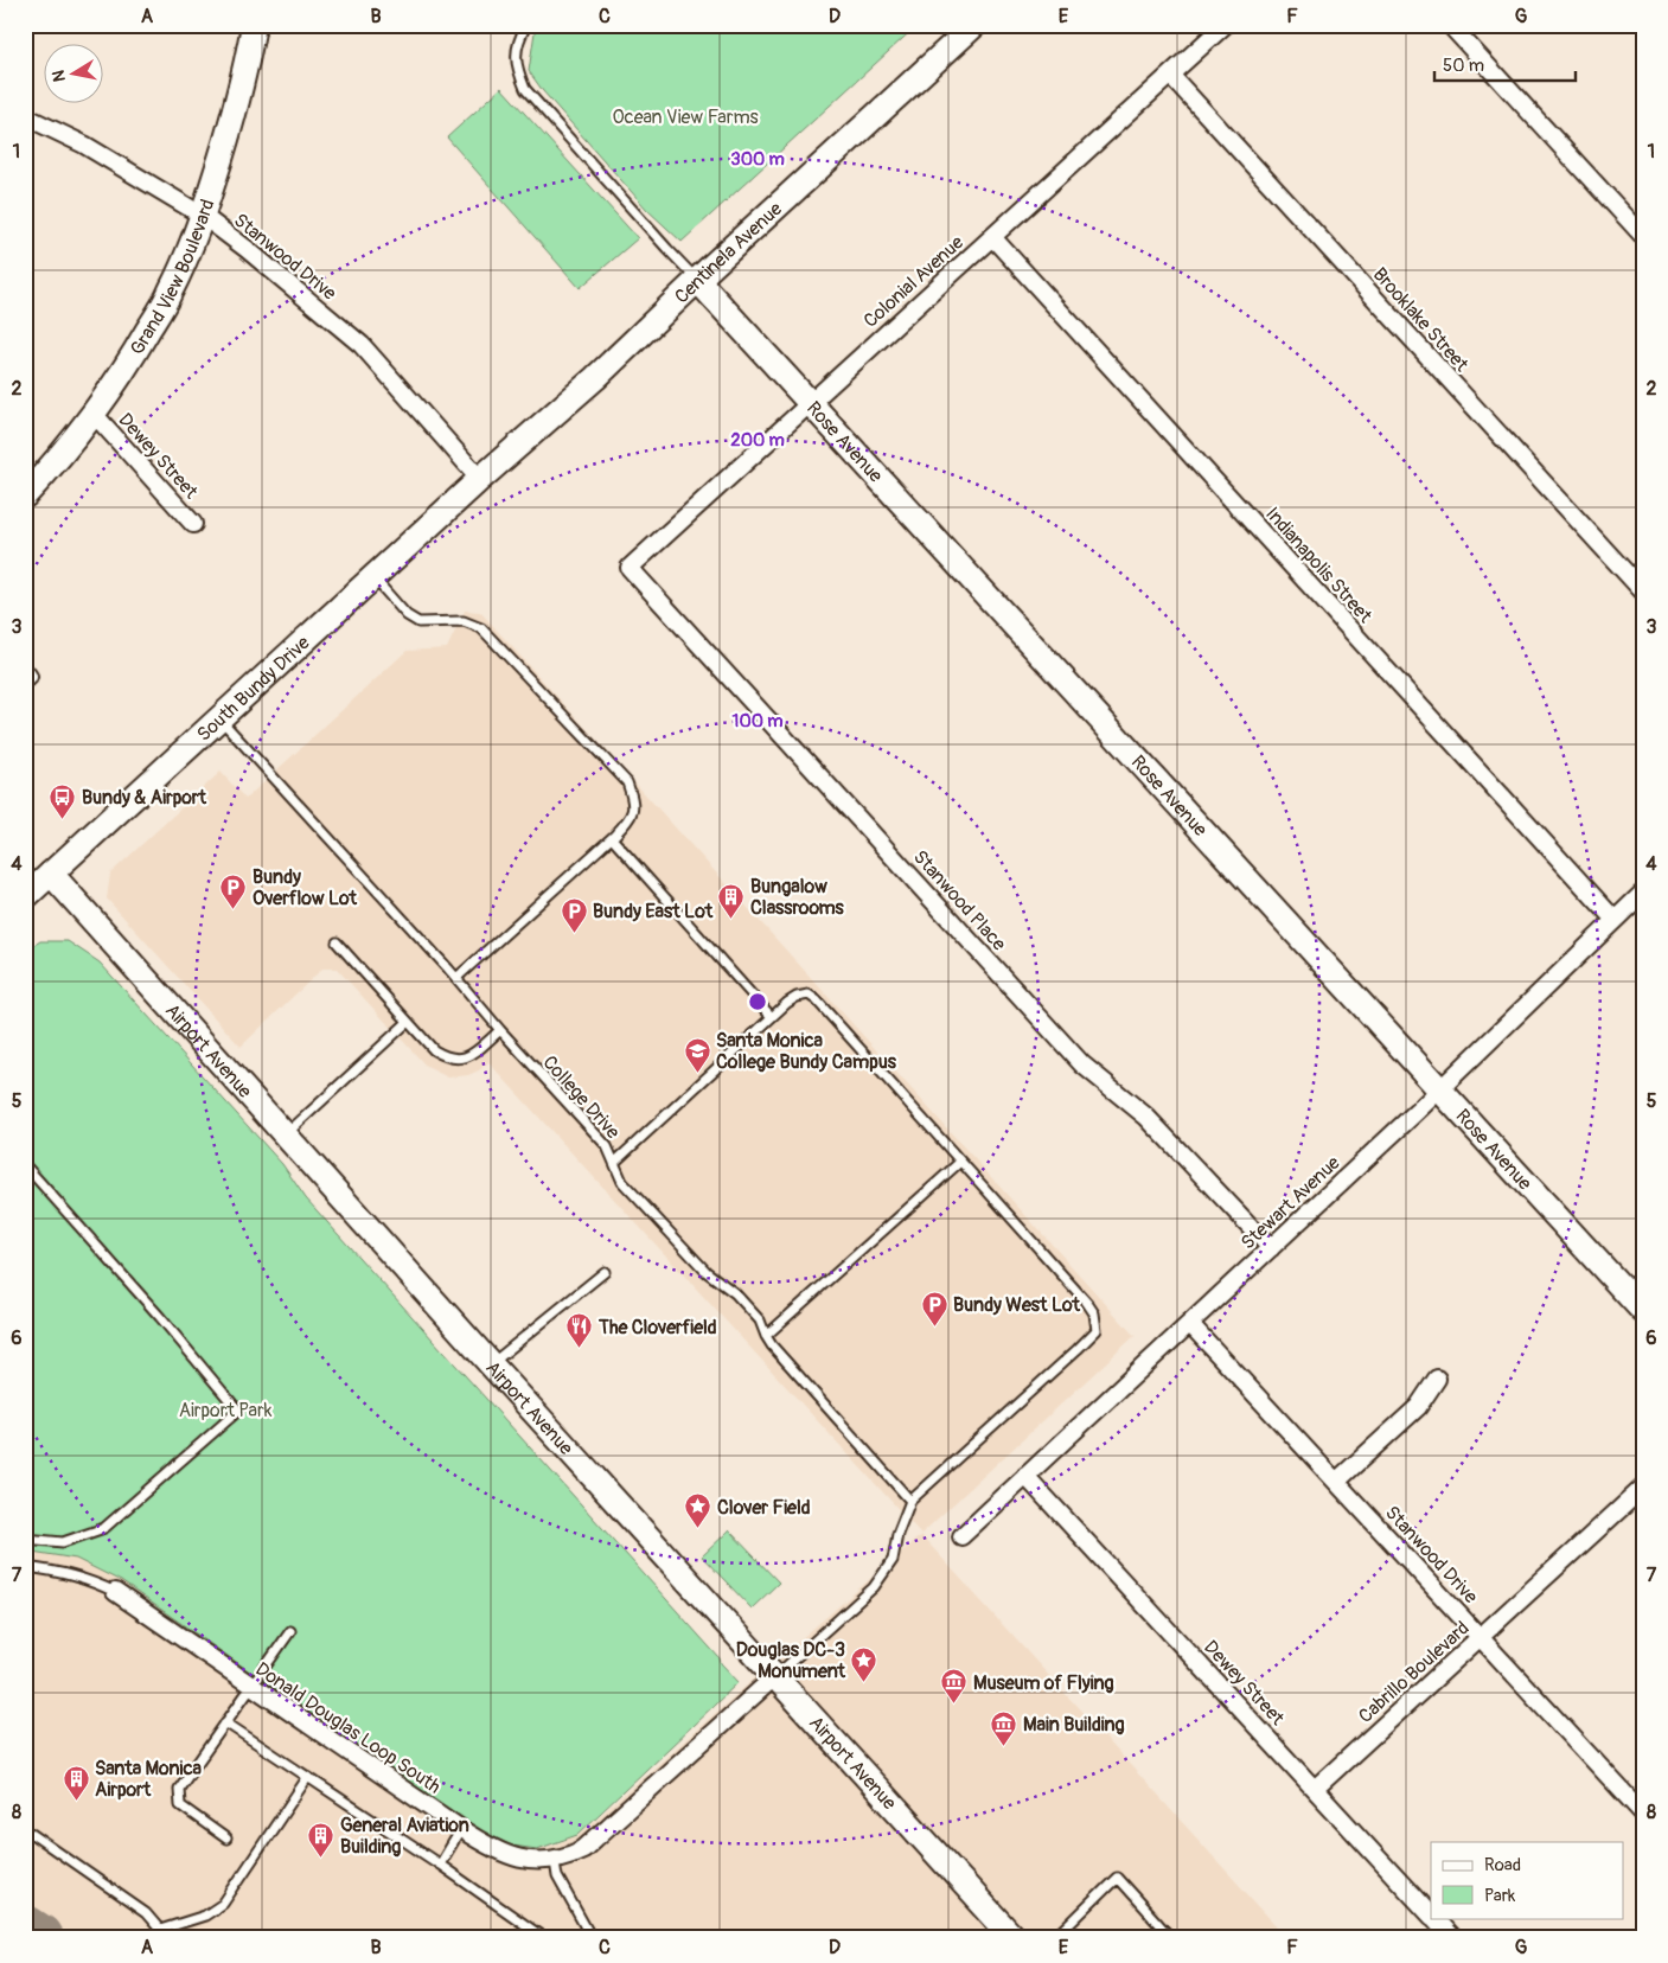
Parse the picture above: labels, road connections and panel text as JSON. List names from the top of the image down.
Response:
{
  "streets": {
    "street": [
      "Centinela Avenue",
      "Stanwood Drive",
      "Grand View Boulevard",
      "Colonial Avenue",
      "Brooklake Street",
      "Rose Avenue",
      "Dewey Street",
      "Indianapolis Street",
      "South Bundy Drive",
      "Stanwood Place",
      "Airport Avenue",
      "Stewart Avenue",
      "Cabrillo Boulevard",
      "Donald Douglas Loop South"
    ],
    "lane": ["College Drive"]
  },
  "crossings": [
    ["Centinela Avenue", "Stanwood Drive"],
    ["Centinela Avenue", "Rose Avenue"],
    ["Centinela Avenue", "South Bundy Drive"],
    ["Stanwood Drive", "Grand View Boulevard"],
    ["Stanwood Drive", "South Bundy Drive"],
    ["Stanwood Drive", "Stewart Avenue"],
    ["Stanwood Drive", "Cabrillo Boulevard"],
    ["Grand View Boulevard", "Dewey Street"],
    ["Colonial Avenue", "Brooklake Street"],
    ["Colonial Avenue", "Rose Avenue"],
    ["Colonial Avenue", "Indianapolis Street"],
    ["Colonial Avenue", "Stanwood Place"],
    ["Rose Avenue", "Stewart Avenue"],
    ["Dewey Street", "Stewart Avenue"],
    ["Dewey Street", "Cabrillo Boulevard"],
    ["Indianapolis Street", "Stewart Avenue"],
    ["South Bundy Drive", "Airport Avenue"],
    ["South Bundy Drive", "College Drive"],
    ["Stanwood Place", "Stewart Avenue"],
    ["Airport Avenue", "Donald Douglas Loop South"]
  ],
  "parks": ["Ocean View Farms", "Airport Park"],
  "places": {
    "bus stop": ["Bundy & Airport"],
    "parking": ["Bundy Overflow Lot", "Bundy East Lot", "Bundy West Lot"],
    "building": ["Bungalow Classrooms", "Santa Monica Airport", "General Aviation Building"],
    "school or university": ["Santa Monica College Bundy Campus"],
    "restaurant": ["The Cloverfield"],
    "place": ["Clover Field", "Douglas DC-3 Monument"],
    "museum": ["Museum of Flying", "Main Building"]
  },
  "legend": ["Road", "Park"],
  "scale_bar": "50 m",
  "north": "left",
  "grid": {
    "columns": [
      "A",
      "B",
      "C",
      "D",
      "E",
      "F",
      "G"
    ],
    "rows": [
      "1",
      "2",
      "3",
      "4",
      "5",
      "6",
      "7",
      "8"
    ]
  },
  "rings": ["300 m", "200 m", "100 m"]
}
